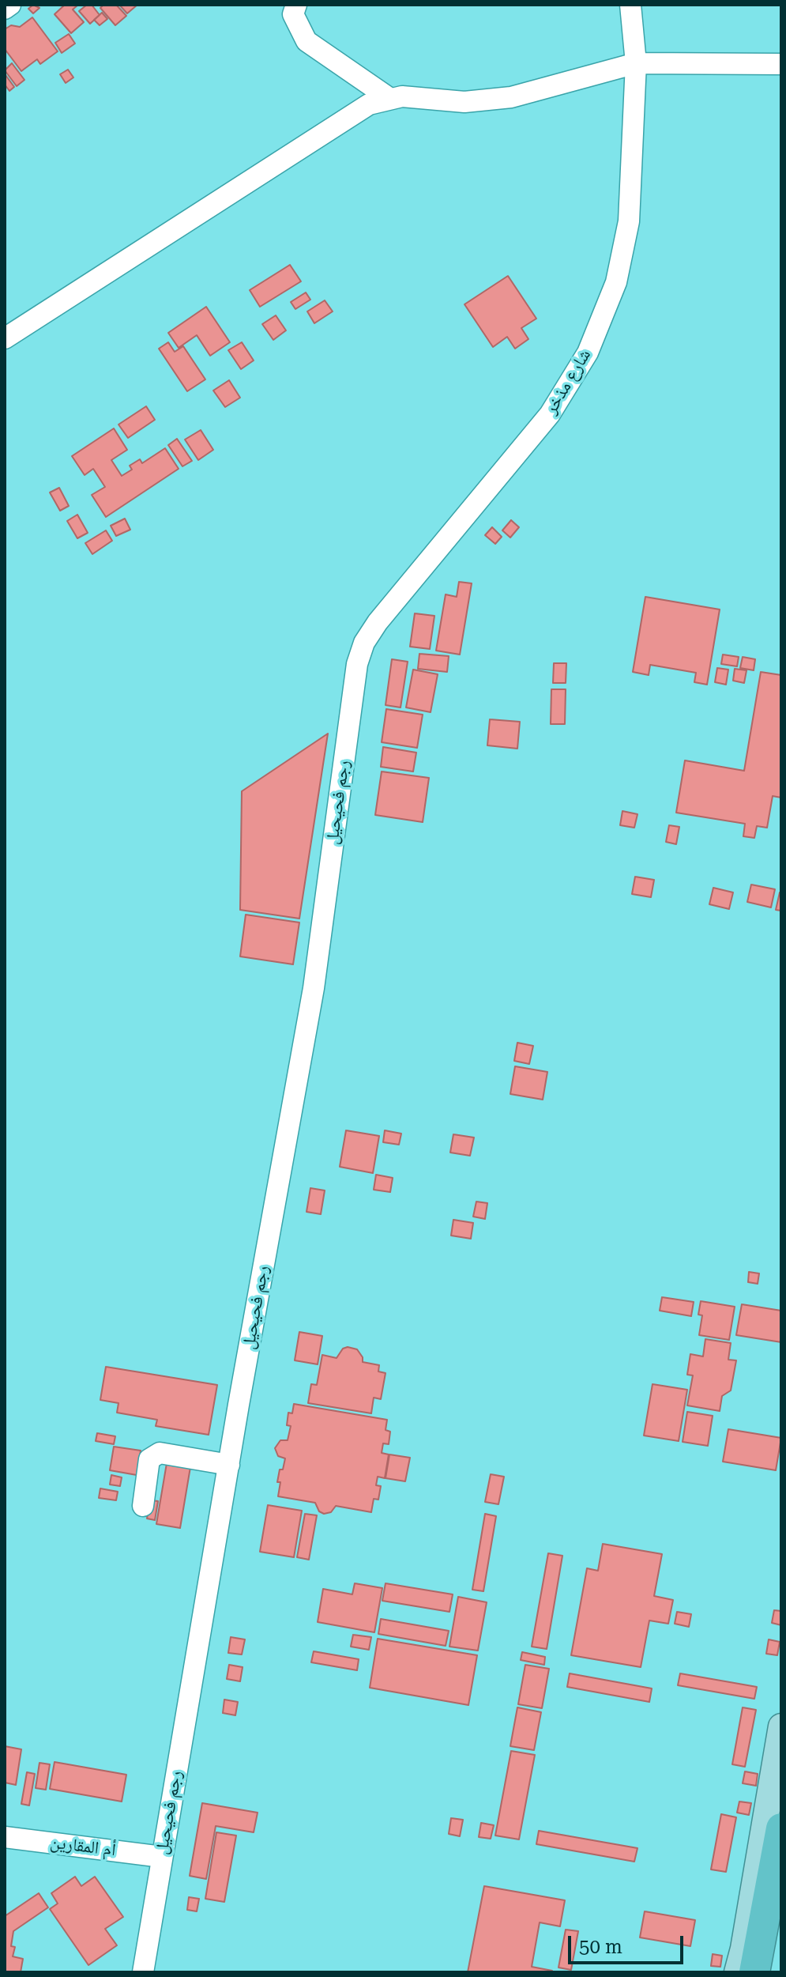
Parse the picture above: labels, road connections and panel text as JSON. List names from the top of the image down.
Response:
{
  "streets": {
    "street": ["شارع مذخر", "رجم فحيحيل", "أم المقارين"]
  },
  "crossings": [
    ["شارع مذخر", "رجم فحيحيل"],
    ["رجم فحيحيل", "أم المقارين"]
  ],
  "scale_bar": "50 m"
}
